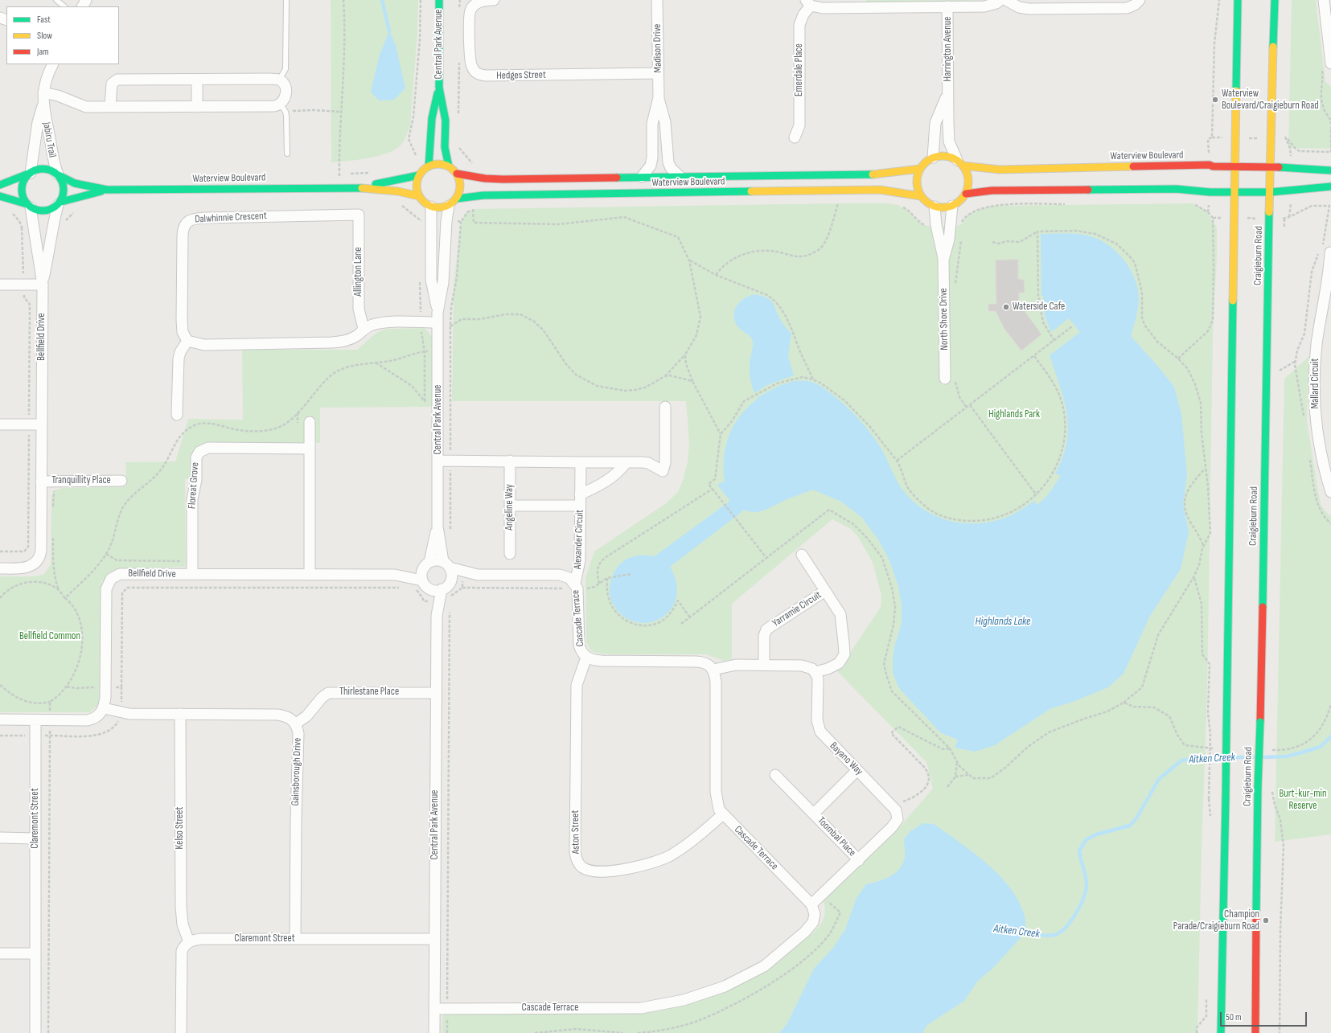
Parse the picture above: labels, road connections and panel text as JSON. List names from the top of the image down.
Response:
{
  "streets": {
    "street": [
      "Central Park Avenue",
      "Madison Drive",
      "Harrington Avenue",
      "Emerdale Place",
      "Hedges Street",
      "Jabiru Trail",
      "Waterview Boulevard",
      "Dalwhinnie Crescent",
      "Craigieburn Road",
      "Allington Lane",
      "North Shore Drive",
      "Bellfield Drive",
      "Mallard Circuit",
      "Tranquillity Place",
      "Floreat Grove",
      "Angeline Way",
      "Alexander Circuit",
      "Yarramie Circuit",
      "Cascade Terrace",
      "Thirlestane Place",
      "Bayano Way",
      "Gainsborough Drive",
      "Claremont Street",
      "Kelso Street",
      "Aston Street",
      "Toombal Place"
    ]
  },
  "crossings": [
    ["Central Park Avenue", "Waterview Boulevard"],
    ["Central Park Avenue", "Bellfield Drive"],
    ["Central Park Avenue", "Cascade Terrace"],
    ["Central Park Avenue", "Thirlestane Place"],
    ["Central Park Avenue", "Claremont Street"],
    ["Madison Drive", "Hedges Street"],
    ["Madison Drive", "Waterview Boulevard"],
    ["Harrington Avenue", "Waterview Boulevard"],
    ["Harrington Avenue", "North Shore Drive"],
    ["Jabiru Trail", "Waterview Boulevard"],
    ["Jabiru Trail", "Bellfield Drive"],
    ["Waterview Boulevard", "Craigieburn Road"],
    ["Waterview Boulevard", "North Shore Drive"],
    ["Waterview Boulevard", "Bellfield Drive"],
    ["Dalwhinnie Crescent", "Allington Lane"],
    ["Bellfield Drive", "Tranquillity Place"],
    ["Bellfield Drive", "Floreat Grove"],
    ["Bellfield Drive", "Cascade Terrace"],
    ["Bellfield Drive", "Gainsborough Drive"],
    ["Alexander Circuit", "Cascade Terrace"],
    ["Yarramie Circuit", "Bayano Way"],
    ["Cascade Terrace", "Aston Street"],
    ["Thirlestane Place", "Gainsborough Drive"],
    ["Bayano Way", "Toombal Place"],
    ["Gainsborough Drive", "Claremont Street"],
    ["Gainsborough Drive", "Kelso Street"],
    ["Claremont Street", "Kelso Street"]
  ],
  "water": ["Highlands Lake", "Aitken Creek"],
  "parks": ["Highlands Park", "Bellfield Common", "Burt-kur-min Reserve"],
  "places": ["Waterview Boulevard/Craigieburn Road", "Waterside Cafe", "Champion Parade/Craigieburn Road"],
  "legend": ["Fast", "Slow", "Jam"],
  "scale_bar": "50 m"
}
